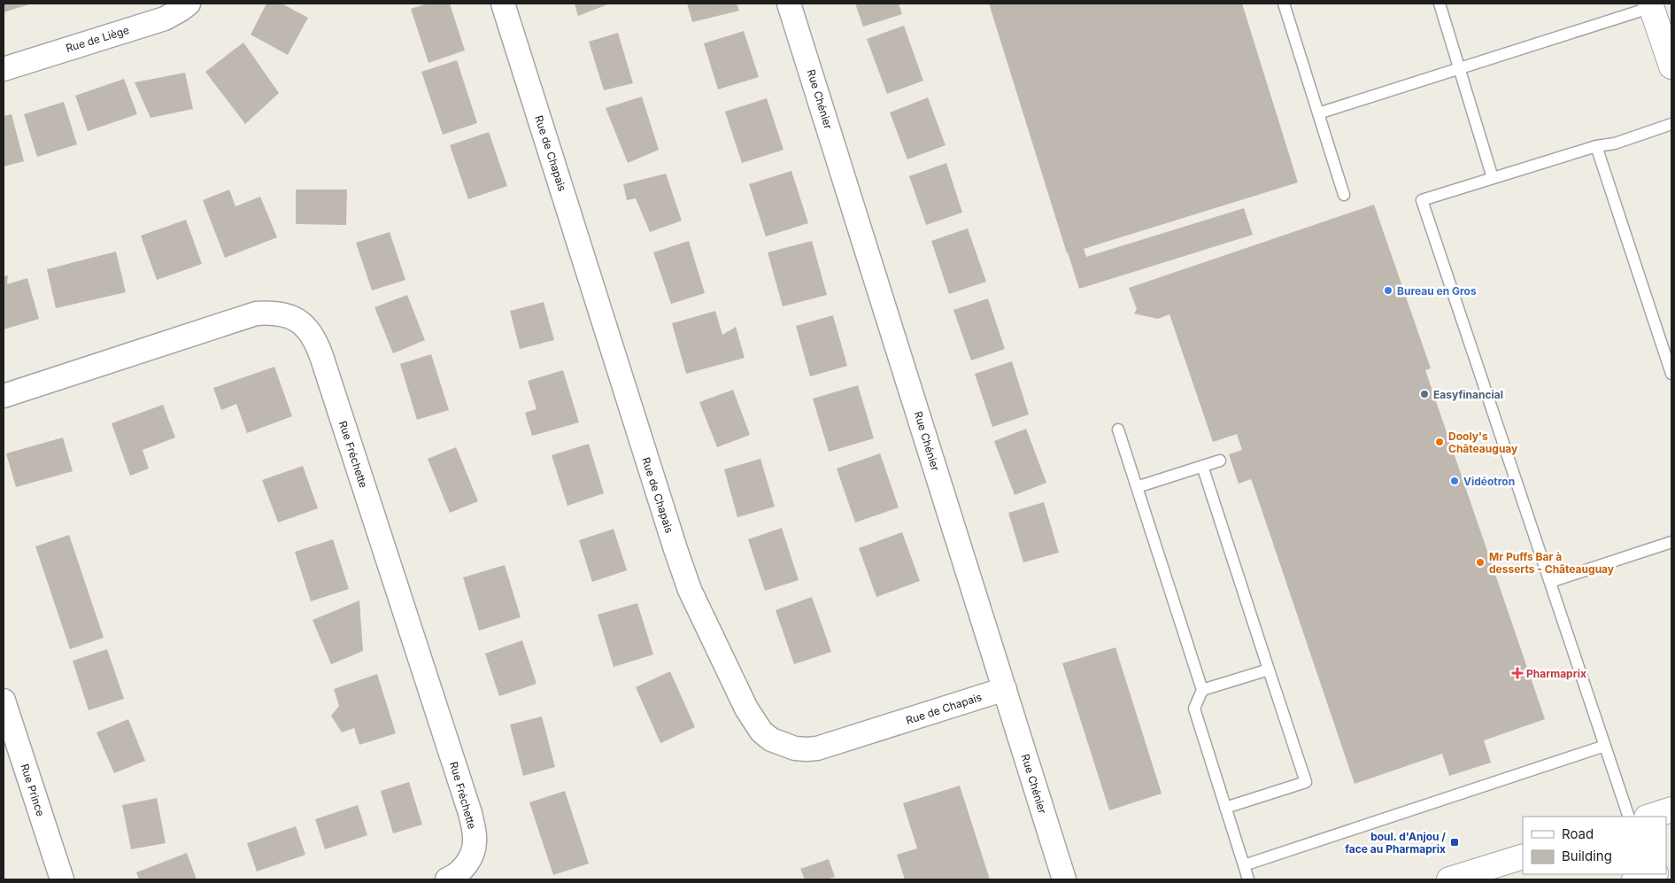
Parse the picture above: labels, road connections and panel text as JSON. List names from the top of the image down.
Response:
{
  "streets": {
    "street": [
      "Rue de Liège",
      "Rue Chénier",
      "Rue de Chapais",
      "Rue Fréchette",
      "Rue Prince"
    ]
  },
  "crossings": [
    ["Rue Chénier", "Rue de Chapais"]
  ],
  "places": {
    "other": [
      "Bureau en Gros",
      "Easyfinancial",
      "Dooly's Châteauguay",
      "Vidéotron",
      "Mr Puffs Bar à desserts - Châteauguay"
    ],
    "health": ["Pharmaprix"],
    "transit": ["boul. d'Anjou / face au Pharmaprix"]
  },
  "legend": ["Road", "Building"]
}
